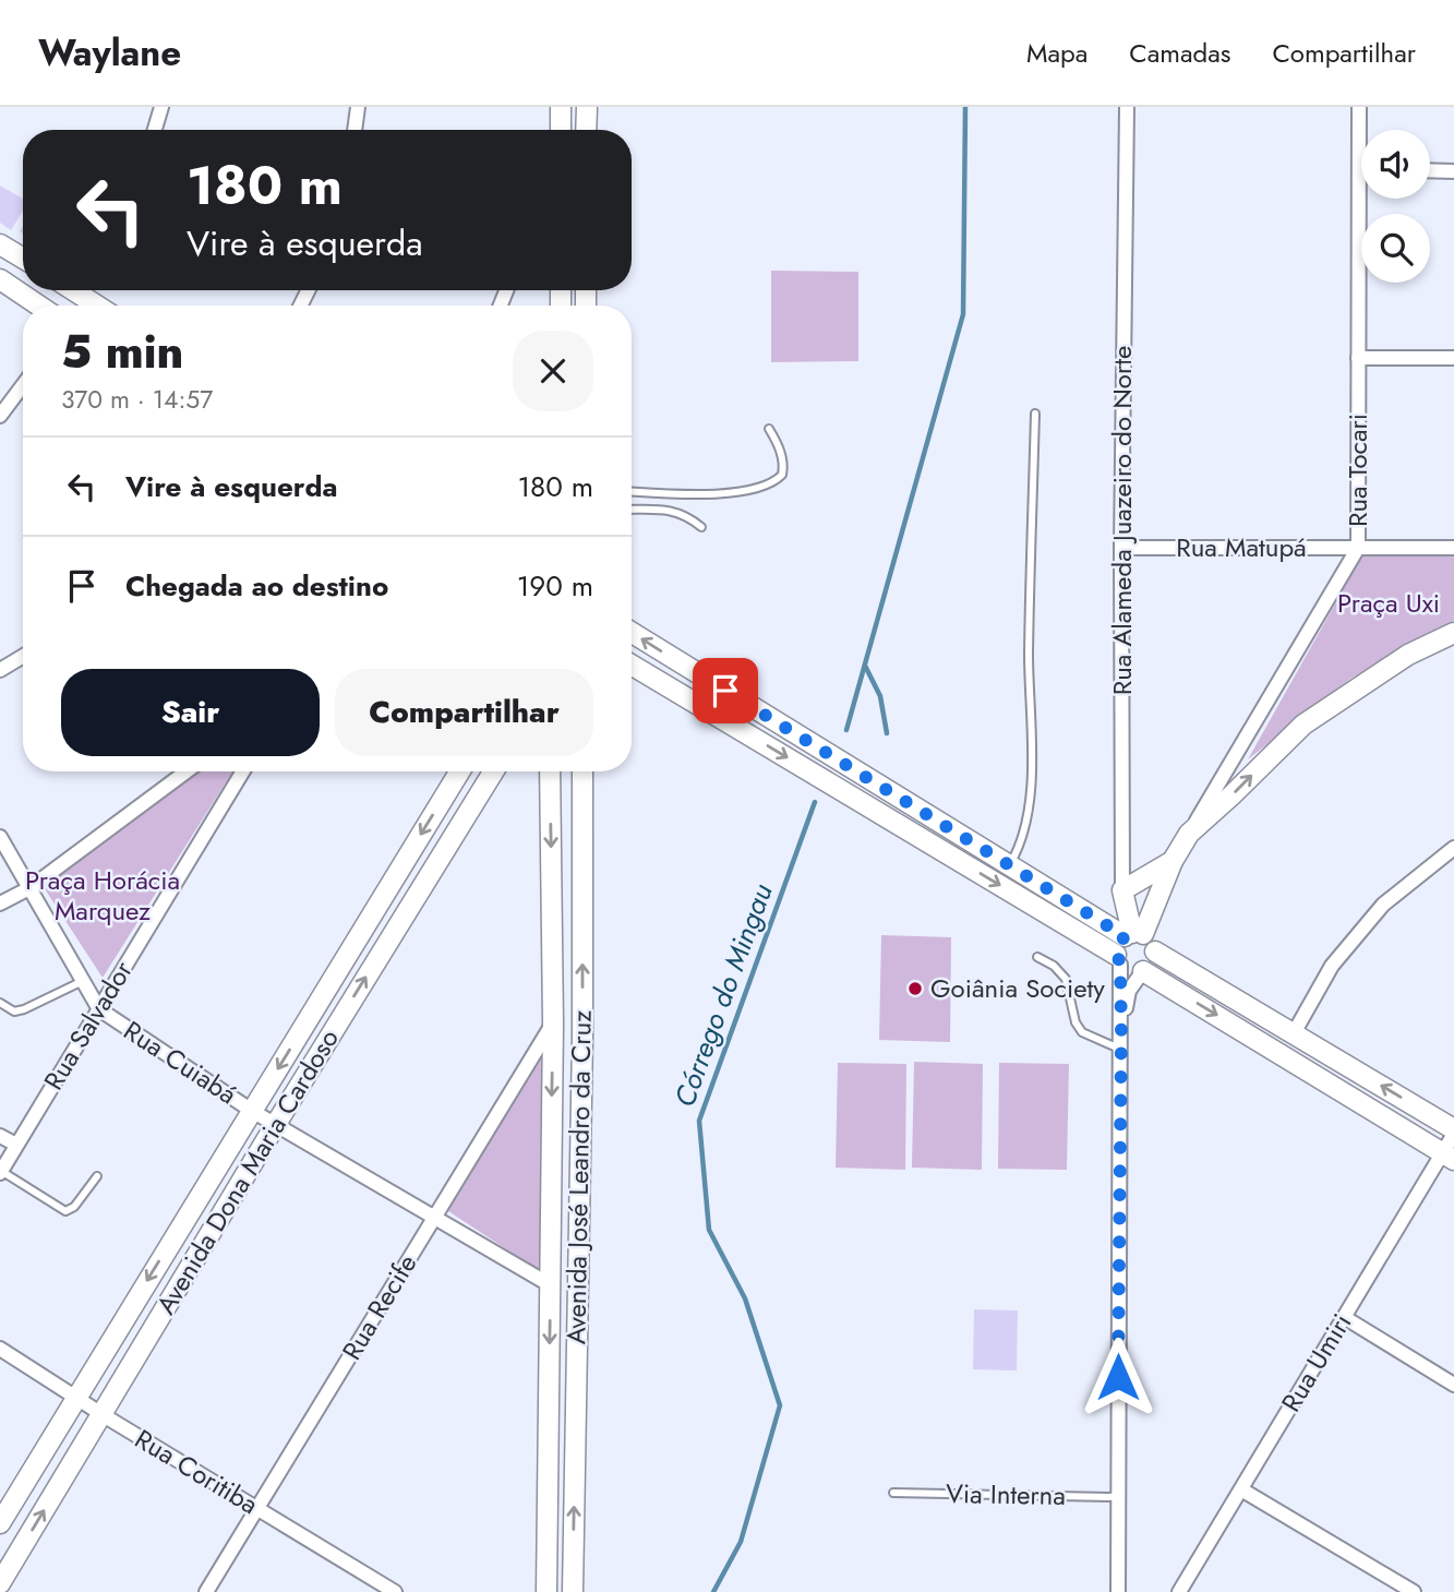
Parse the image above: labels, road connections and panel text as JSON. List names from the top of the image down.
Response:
{
  "streets": {
    "main road": ["Rua Alameda Juazeiro do Norte", "Avenida Dona Maria Cardoso", "Avenida José Leandro da Cruz"],
    "street": [
      "Rua Tocari",
      "Rua Matupá",
      "Rua Salvador",
      "Rua Cuiabá",
      "Rua Recife",
      "Rua Umiri",
      "Rua Coritiba"
    ],
    "lane": ["Via Interna"]
  },
  "crossings": [
    ["Rua Tocari", "Rua Matupá"],
    ["Rua Alameda Juazeiro do Norte", "Rua Matupá"],
    ["Rua Salvador", "Rua Cuiabá"],
    ["Rua Cuiabá", "Avenida Dona Maria Cardoso"],
    ["Rua Cuiabá", "Avenida José Leandro da Cruz"],
    ["Rua Cuiabá", "Rua Recife"],
    ["Avenida Dona Maria Cardoso", "Rua Coritiba"],
    ["Avenida José Leandro da Cruz", "Rua Recife"],
    ["Rua Recife", "Rua Coritiba"]
  ],
  "water": ["Córrego do Mingau"],
  "parks": ["Praça Uxi", "Praça Horácia Marquez"],
  "places": ["Goiânia Society"],
  "page": {
    "header": "Waylane",
    "nav": ["Mapa", "Camadas", "Compartilhar"],
    "turn": ["180 m", "Vire à esquerda"],
    "heading": ["5 min", "370 m · 14:57"],
    "list": [
      {
        "name": "Vire à esquerda",
        "value": "180 m"
      },
      {
        "name": "Chegada ao destino",
        "value": "190 m"
      }
    ],
    "buttons": ["Sair", "Compartilhar"]
  }
}
